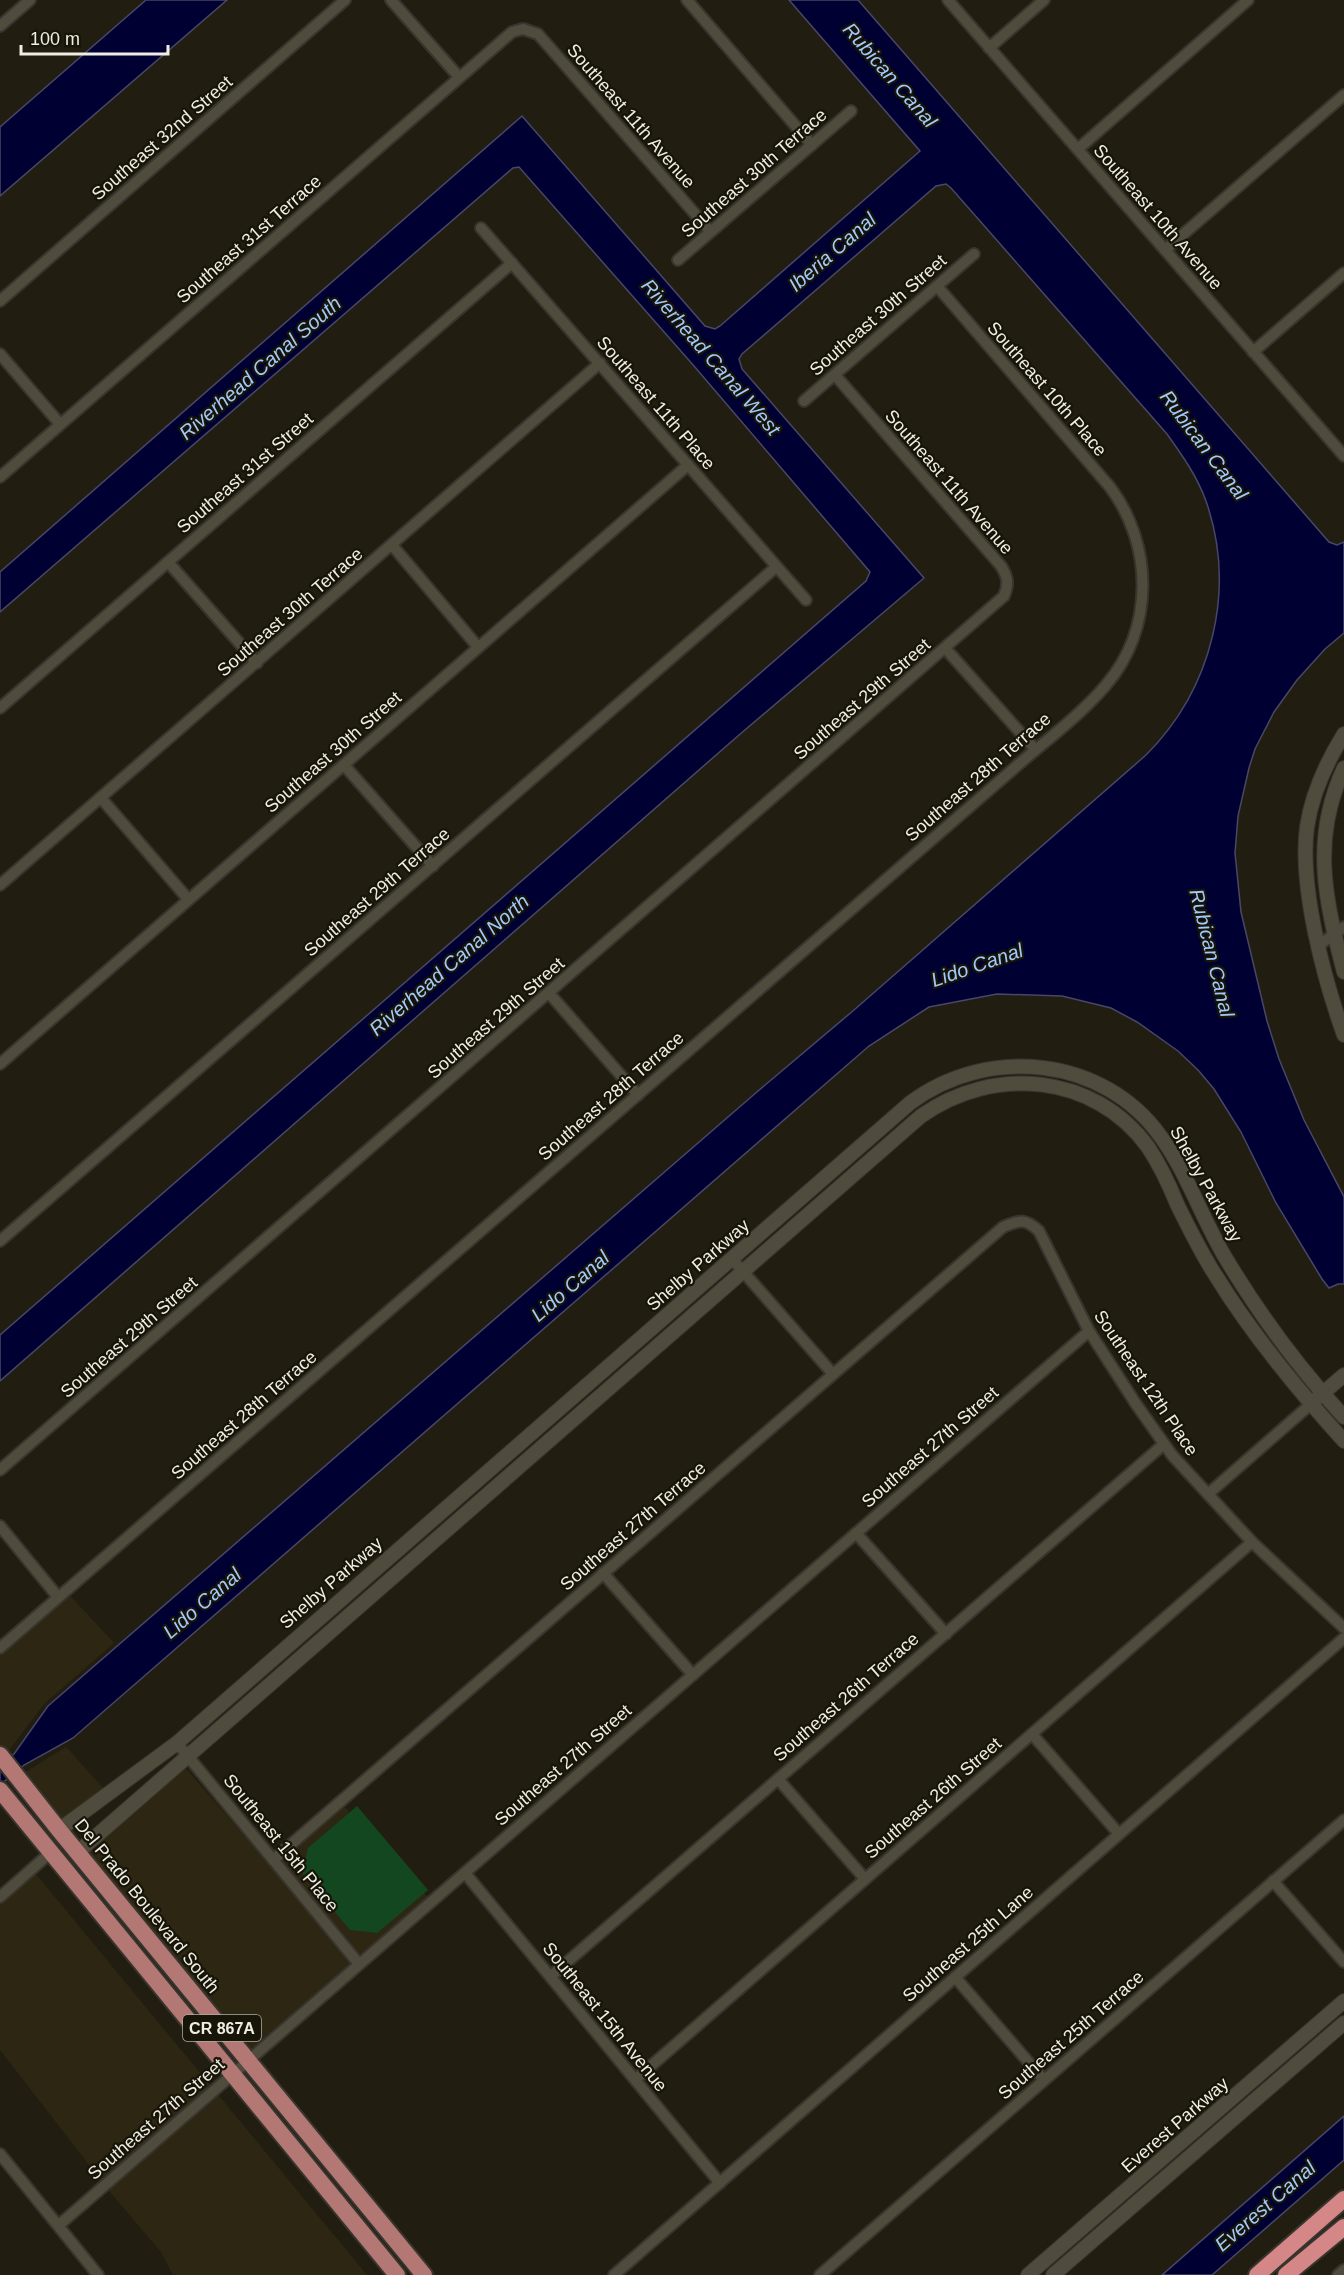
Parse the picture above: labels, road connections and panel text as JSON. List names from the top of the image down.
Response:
{
  "streets": {
    "main road": ["Del Prado Boulevard South", "CR 867A"],
    "street": [
      "Southeast 11th Avenue",
      "Southeast 32nd Street",
      "Southeast 30th Terrace",
      "Southeast 10th Avenue",
      "Southeast 31st Terrace",
      "Southeast 30th Street",
      "Southeast 10th Place",
      "Southeast 11th Place",
      "Southeast 31st Street",
      "Southeast 29th Street",
      "Southeast 28th Terrace",
      "Southeast 29th Terrace",
      "Shelby Parkway",
      "Southeast 12th Place",
      "Southeast 27th Street",
      "Southeast 27th Terrace",
      "Southeast 26th Terrace",
      "Southeast 26th Street",
      "Southeast 15th Place",
      "Southeast 25th Lane",
      "Southeast 15th Avenue",
      "Southeast 25th Terrace",
      "Everest Parkway"
    ]
  },
  "crossings": [
    ["Southeast 11th Avenue", "Southeast 30th Terrace"],
    ["Southeast 11th Avenue", "Southeast 31st Terrace"],
    ["Southeast 11th Avenue", "Southeast 30th Street"],
    ["Southeast 11th Avenue", "Southeast 29th Street"],
    ["Southeast 30th Terrace", "Southeast 11th Place"],
    ["Southeast 30th Street", "Southeast 10th Place"],
    ["Southeast 30th Street", "Southeast 11th Place"],
    ["Southeast 10th Place", "Southeast 28th Terrace"],
    ["Southeast 11th Place", "Southeast 31st Street"],
    ["Southeast 11th Place", "Southeast 29th Terrace"],
    ["Shelby Parkway", "Southeast 15th Place"],
    ["Shelby Parkway", "Del Prado Boulevard South"],
    ["Southeast 12th Place", "Southeast 27th Street"],
    ["Southeast 12th Place", "Southeast 27th Terrace"],
    ["Southeast 12th Place", "Southeast 26th Terrace"],
    ["Southeast 12th Place", "Southeast 26th Street"],
    ["Southeast 27th Street", "Southeast 15th Place"],
    ["Southeast 27th Street", "Del Prado Boulevard South"],
    ["Southeast 27th Street", "Southeast 15th Avenue"],
    ["Southeast 27th Street", "CR 867A"],
    ["Southeast 27th Terrace", "Southeast 15th Place"],
    ["Southeast 26th Terrace", "Southeast 15th Avenue"],
    ["Southeast 26th Street", "Southeast 15th Avenue"],
    ["Southeast 25th Lane", "Southeast 15th Avenue"]
  ],
  "water": [
    "Rubican Canal",
    "Iberia Canal",
    "Riverhead Canal West",
    "Riverhead Canal South",
    "Riverhead Canal North",
    "Lido Canal",
    "Everest Canal"
  ],
  "scale_bar": "100 m"
}
